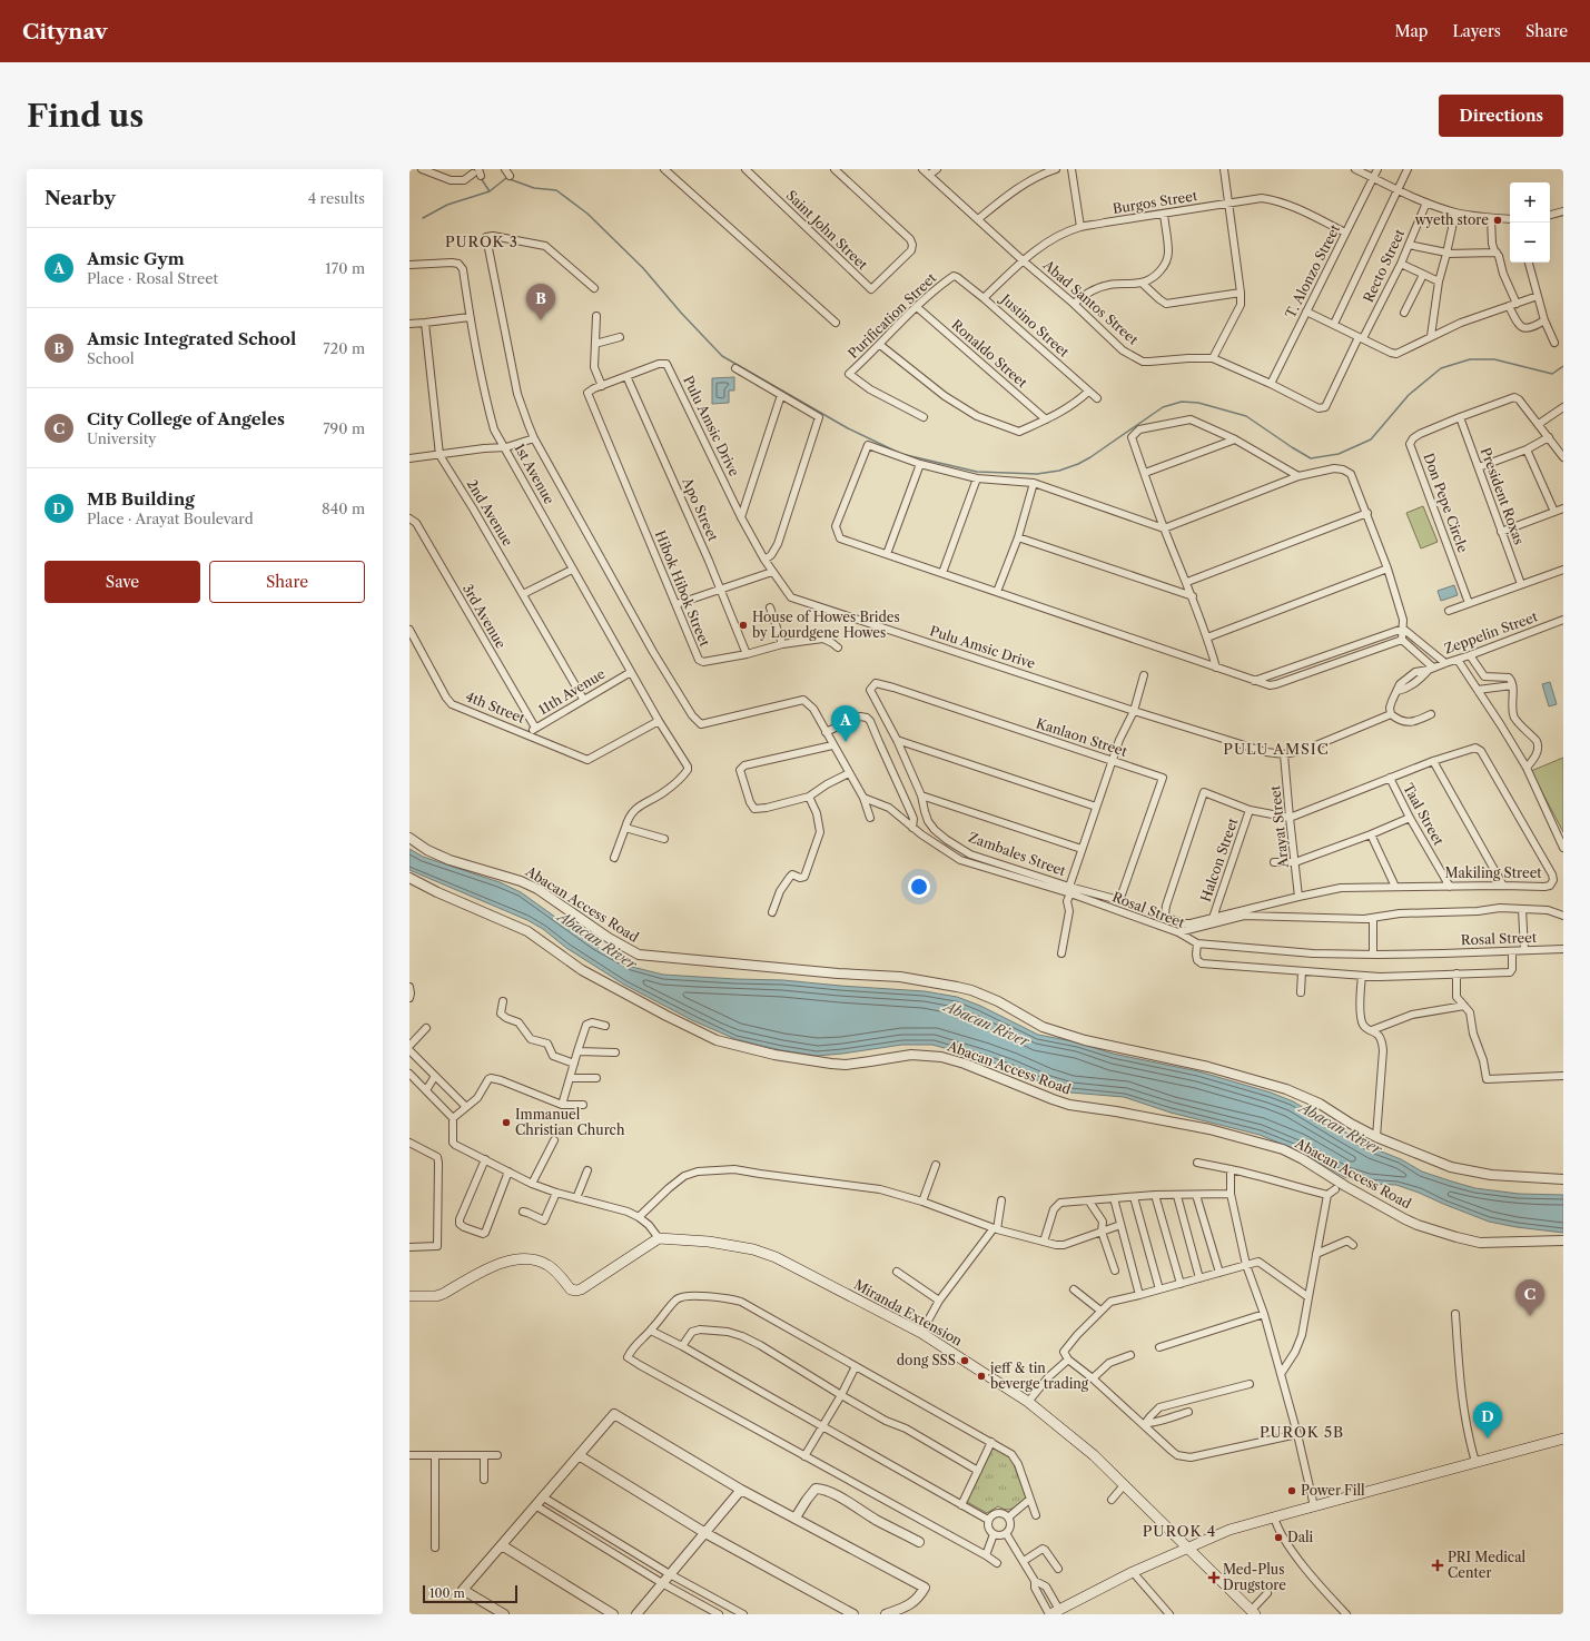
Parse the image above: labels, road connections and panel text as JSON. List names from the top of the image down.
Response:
{
  "streets": {
    "main road": ["Miranda Extension"],
    "street": [
      "Burgos Street",
      "Saint John Street",
      "Recto Street",
      "T. Alonzo Street",
      "Abad Santos Street",
      "Purification Street",
      "Justino Street",
      "Ronaldo Street",
      "Pulu Amsic Drive",
      "1st Avenue",
      "President Roxas",
      "Don Pepe Circle",
      "Apo Street",
      "2nd Avenue",
      "Hibok Hibok Street",
      "3rd Avenue",
      "Zeppelin Street",
      "11th Avenue",
      "4th Street",
      "Kanlaon Street",
      "Taal Street",
      "Arayat Street",
      "Zambales Street",
      "Halcon Street",
      "Makiling Street",
      "Abacan Access Road",
      "Rosal Street"
    ]
  },
  "crossings": [
    ["Burgos Street", "T. Alonzo Street"],
    ["Burgos Street", "Abad Santos Street"],
    ["Burgos Street", "Justino Street"],
    ["Recto Street", "Abad Santos Street"],
    ["T. Alonzo Street", "Abad Santos Street"],
    ["Purification Street", "Justino Street"],
    ["Purification Street", "Ronaldo Street"],
    ["Pulu Amsic Drive", "Apo Street"],
    ["Pulu Amsic Drive", "Zeppelin Street"],
    ["Pulu Amsic Drive", "Arayat Street"],
    ["1st Avenue", "11th Avenue"],
    ["1st Avenue", "4th Street"],
    ["President Roxas", "Don Pepe Circle"],
    ["Apo Street", "Hibok Hibok Street"],
    ["2nd Avenue", "11th Avenue"],
    ["3rd Avenue", "11th Avenue"],
    ["11th Avenue", "4th Street"],
    ["Kanlaon Street", "Zambales Street"],
    ["Taal Street", "Makiling Street"],
    ["Arayat Street", "Makiling Street"],
    ["Zambales Street", "Rosal Street"],
    ["Halcon Street", "Makiling Street"]
  ],
  "districts": [
    "PUROK 3",
    "PULU AMSIC",
    "PUROK 5B",
    "PUROK 4"
  ],
  "water": ["Abacan River"],
  "places": {
    "other": [
      "wyeth store",
      "House of Howes Brides by Lourdgene Howes",
      "Immanuel Christian Church",
      "dong SSS",
      "jeff & tin beverge trading",
      "Power Fill",
      "Dali"
    ],
    "health": ["PRI Medical Center", "Med-Plus Drugstore"]
  },
  "scale_bar": "100 m",
  "page": {
    "header": "Citynav",
    "nav": ["Map", "Layers", "Share"],
    "buttons": [
      "Directions",
      ["Save", "Share"]
    ],
    "title": "Find us",
    "heading": ["Nearby", "4 results"],
    "map_buttons": ["+", "−"],
    "list": [
      {
        "mark": "A",
        "name": "Amsic Gym",
        "note": "Place · Rosal Street",
        "value": "170 m"
      },
      {
        "mark": "B",
        "name": "Amsic Integrated School",
        "note": "School",
        "value": "720 m"
      },
      {
        "mark": "C",
        "name": "City College of Angeles",
        "note": "University",
        "value": "790 m"
      },
      {
        "mark": "D",
        "name": "MB Building",
        "note": "Place · Arayat Boulevard",
        "value": "840 m"
      }
    ],
    "pins": [
      "B",
      "A",
      "C",
      "D"
    ],
    "scale": "100 m"
  }
}
